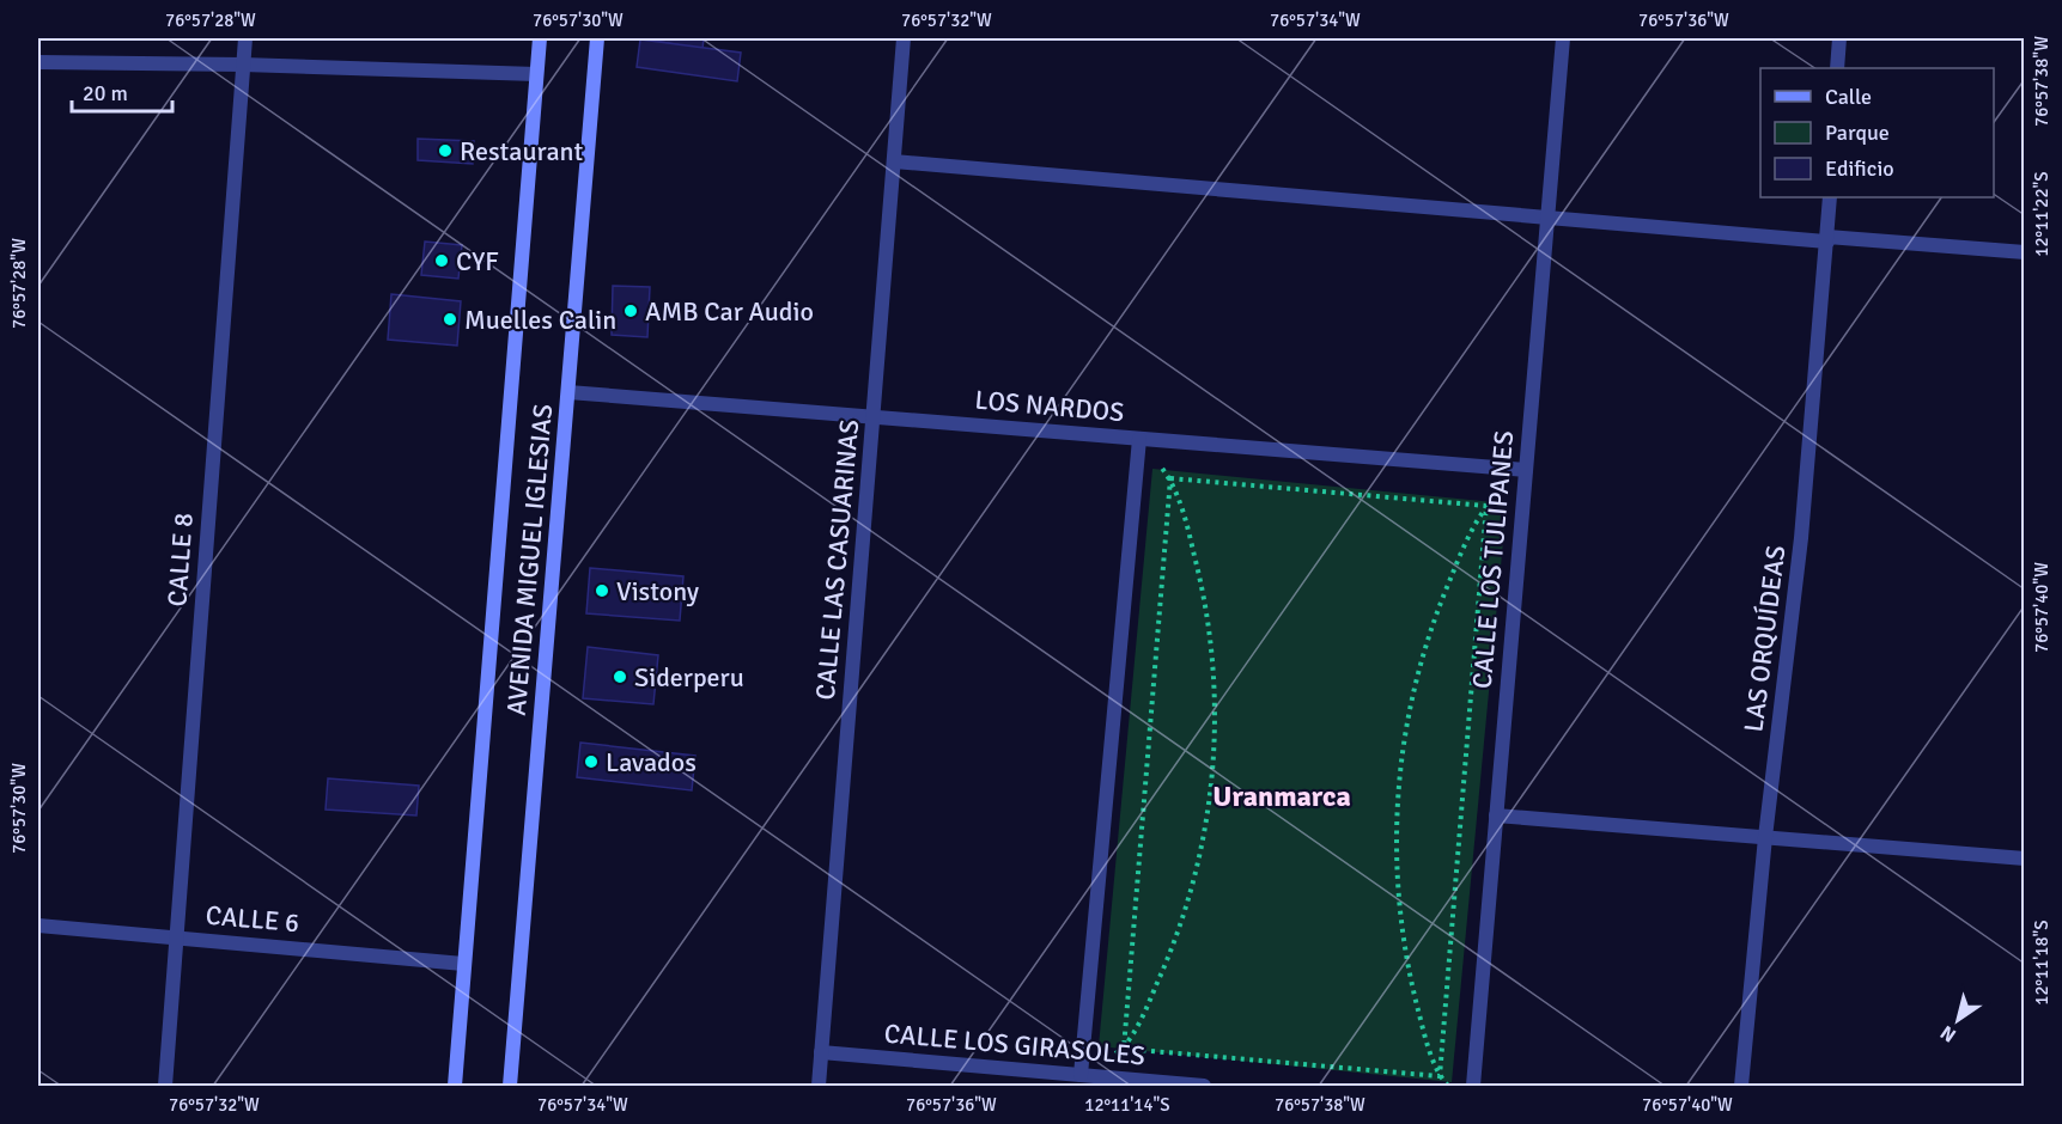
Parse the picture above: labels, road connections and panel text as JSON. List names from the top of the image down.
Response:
{
  "streets": {
    "main road": ["AVENIDA MIGUEL IGLESIAS"],
    "street": [
      "LOS NARDOS",
      "CALLE 8",
      "CALLE LAS CASUARINAS",
      "CALLE LOS TULIPANES",
      "LAS ORQUÍDEAS",
      "CALLE 6",
      "CALLE LOS GIRASOLES"
    ]
  },
  "crossings": [
    ["LOS NARDOS", "AVENIDA MIGUEL IGLESIAS"],
    ["LOS NARDOS", "CALLE LAS CASUARINAS"],
    ["LOS NARDOS", "CALLE LOS TULIPANES"],
    ["CALLE 8", "CALLE 6"],
    ["AVENIDA MIGUEL IGLESIAS", "CALLE 6"],
    ["CALLE LAS CASUARINAS", "CALLE LOS GIRASOLES"]
  ],
  "districts": ["Uranmarca"],
  "places": [
    "Restaurant",
    "CYF",
    "AMB Car Audio",
    "Muelles Calin",
    "Vistony",
    "Siderperu",
    "Lavados"
  ],
  "legend": ["Calle", "Parque", "Edificio"],
  "scale_bar": "20 m",
  "north": "bottom left",
  "coordinates": [
    "76°57'28\"W",
    "76°57'30\"W",
    "76°57'32\"W",
    "76°57'34\"W",
    "76°57'36\"W",
    "76°57'38\"W",
    "12°11'22\"S",
    "76°57'40\"W",
    "12°11'18\"S",
    "12°11'14\"S"
  ]
}
